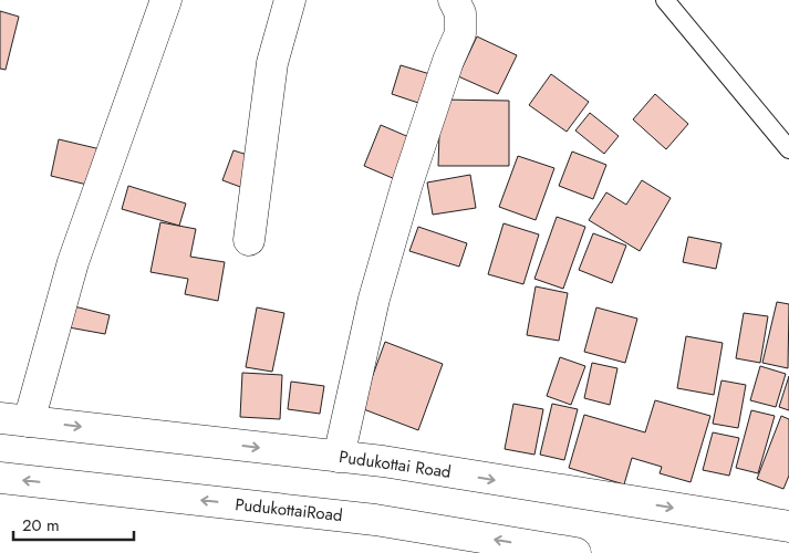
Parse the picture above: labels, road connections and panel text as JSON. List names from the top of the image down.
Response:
{
  "streets": {
    "main road": ["Pudukottai Road", "PudukottaiRoad"]
  },
  "one_way": ["Pudukottai Road", "PudukottaiRoad"],
  "scale_bar": "20 m"
}
